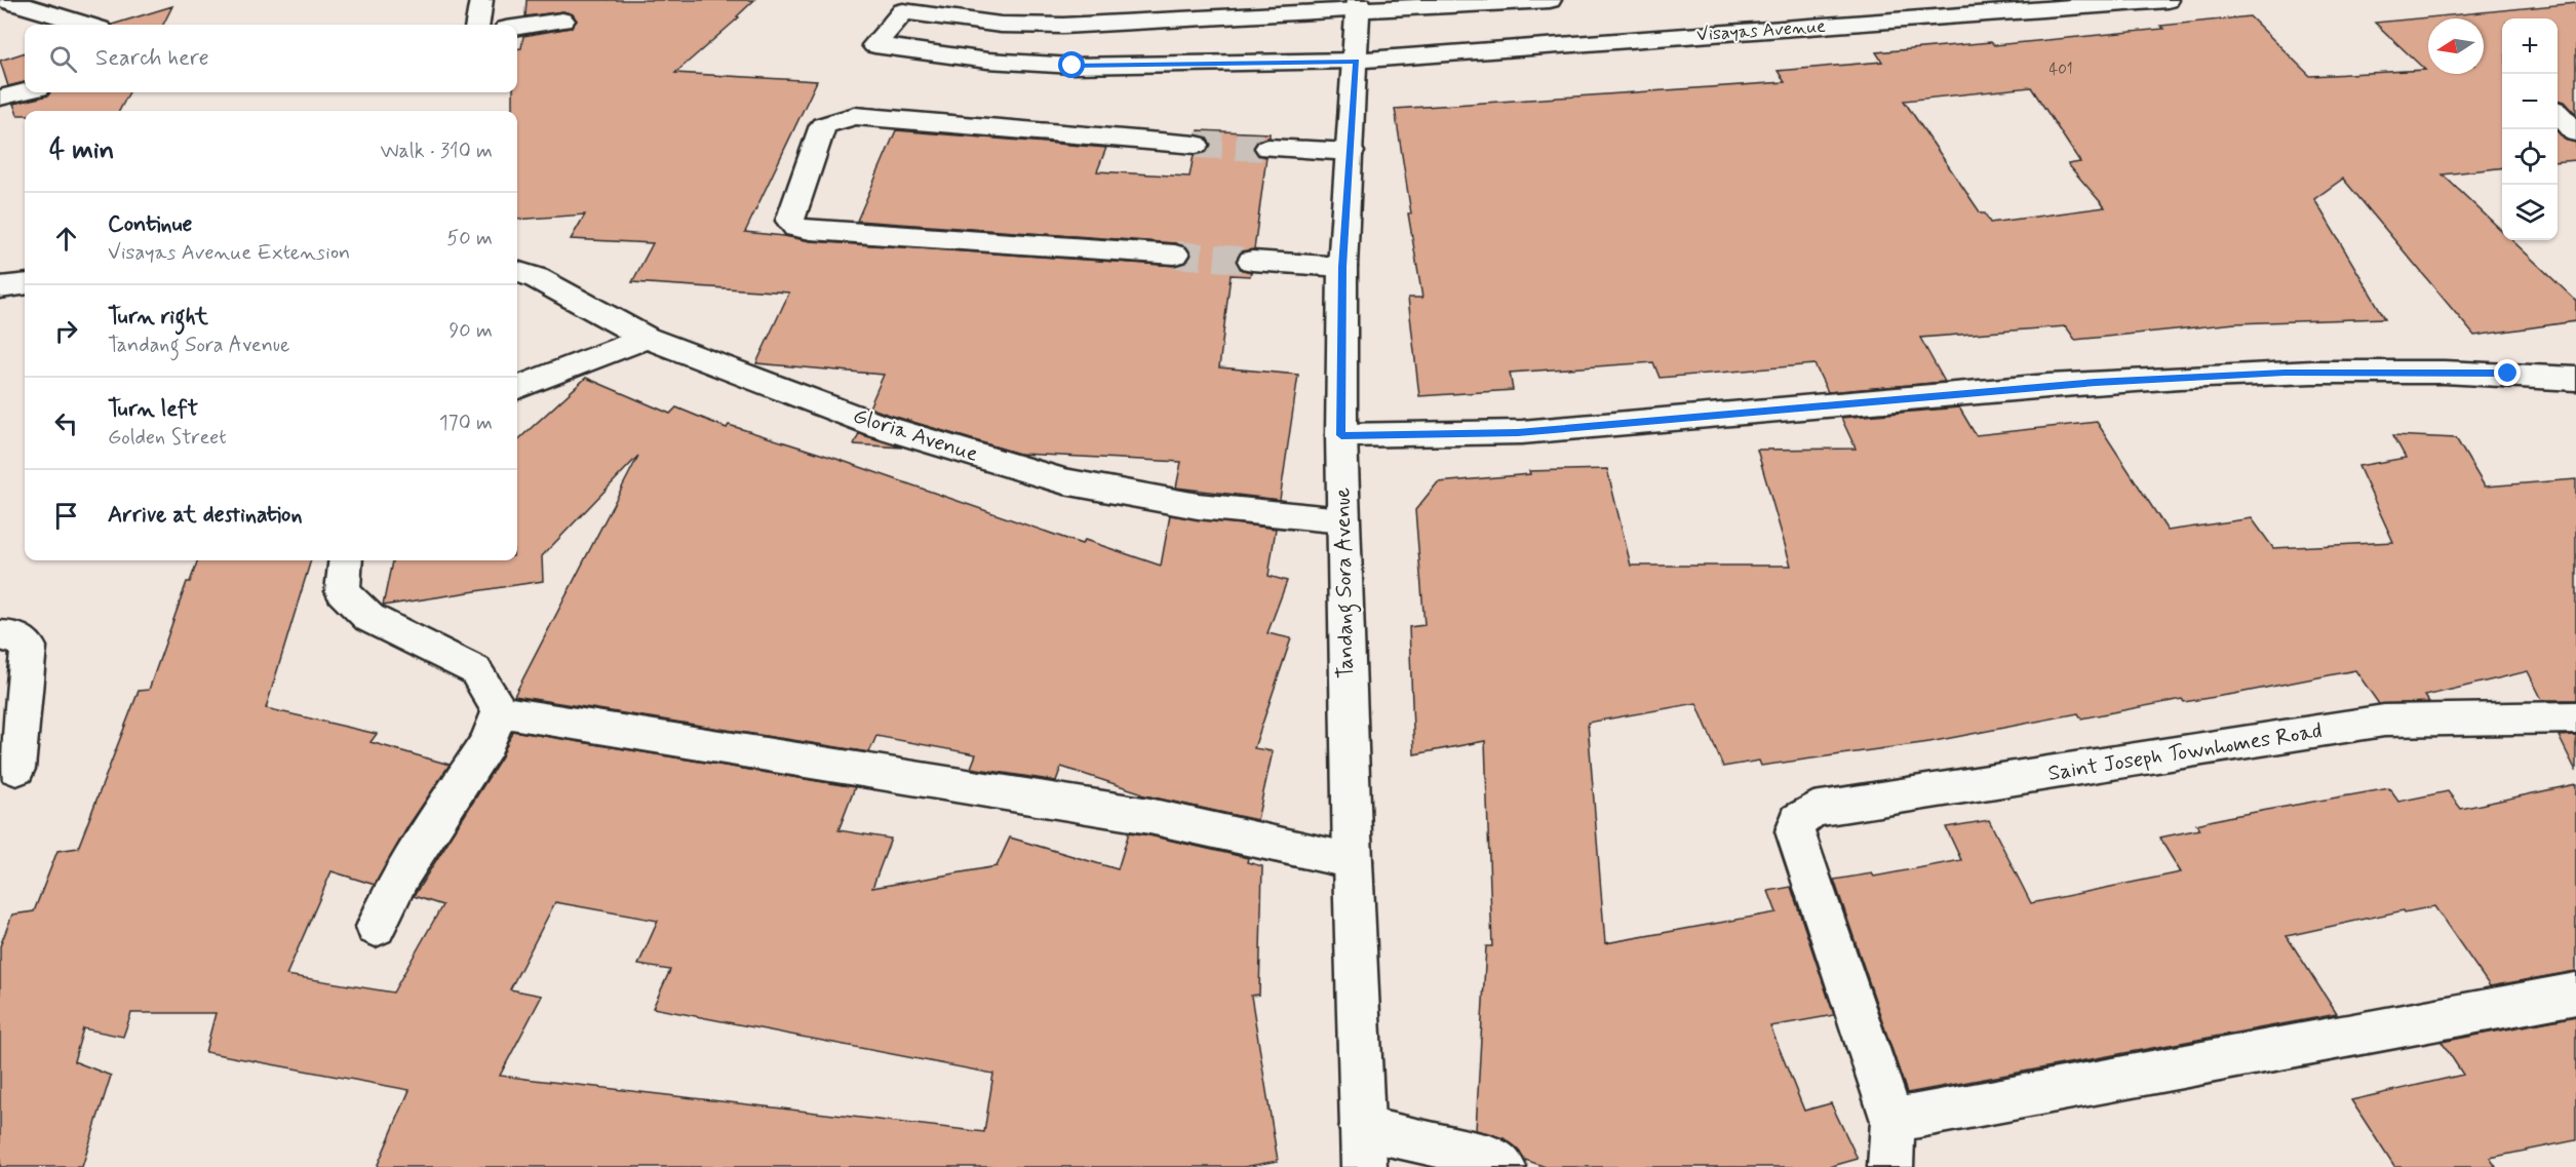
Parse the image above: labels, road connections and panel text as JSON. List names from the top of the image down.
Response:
{
  "streets": {
    "street": [
      "Visayas Avenue",
      "Gloria Avenue",
      "Tandang Sora Avenue",
      "Saint Joseph Townhomes Road"
    ]
  },
  "crossings": [
    ["Visayas Avenue", "Tandang Sora Avenue"],
    ["Gloria Avenue", "Tandang Sora Avenue"]
  ],
  "house_numbers": ["401"],
  "north": "left",
  "page": {
    "map_buttons": ["+", "−"],
    "search": "Search here",
    "heading": ["4 min", "Walk · 310 m"],
    "list": [
      ["Continue", "Visayas Avenue Extension", "50 m"],
      ["Turn right", "Tandang Sora Avenue", "90 m"],
      ["Turn left", "Golden Street", "170 m"],
      "Arrive at destination"
    ]
  }
}
